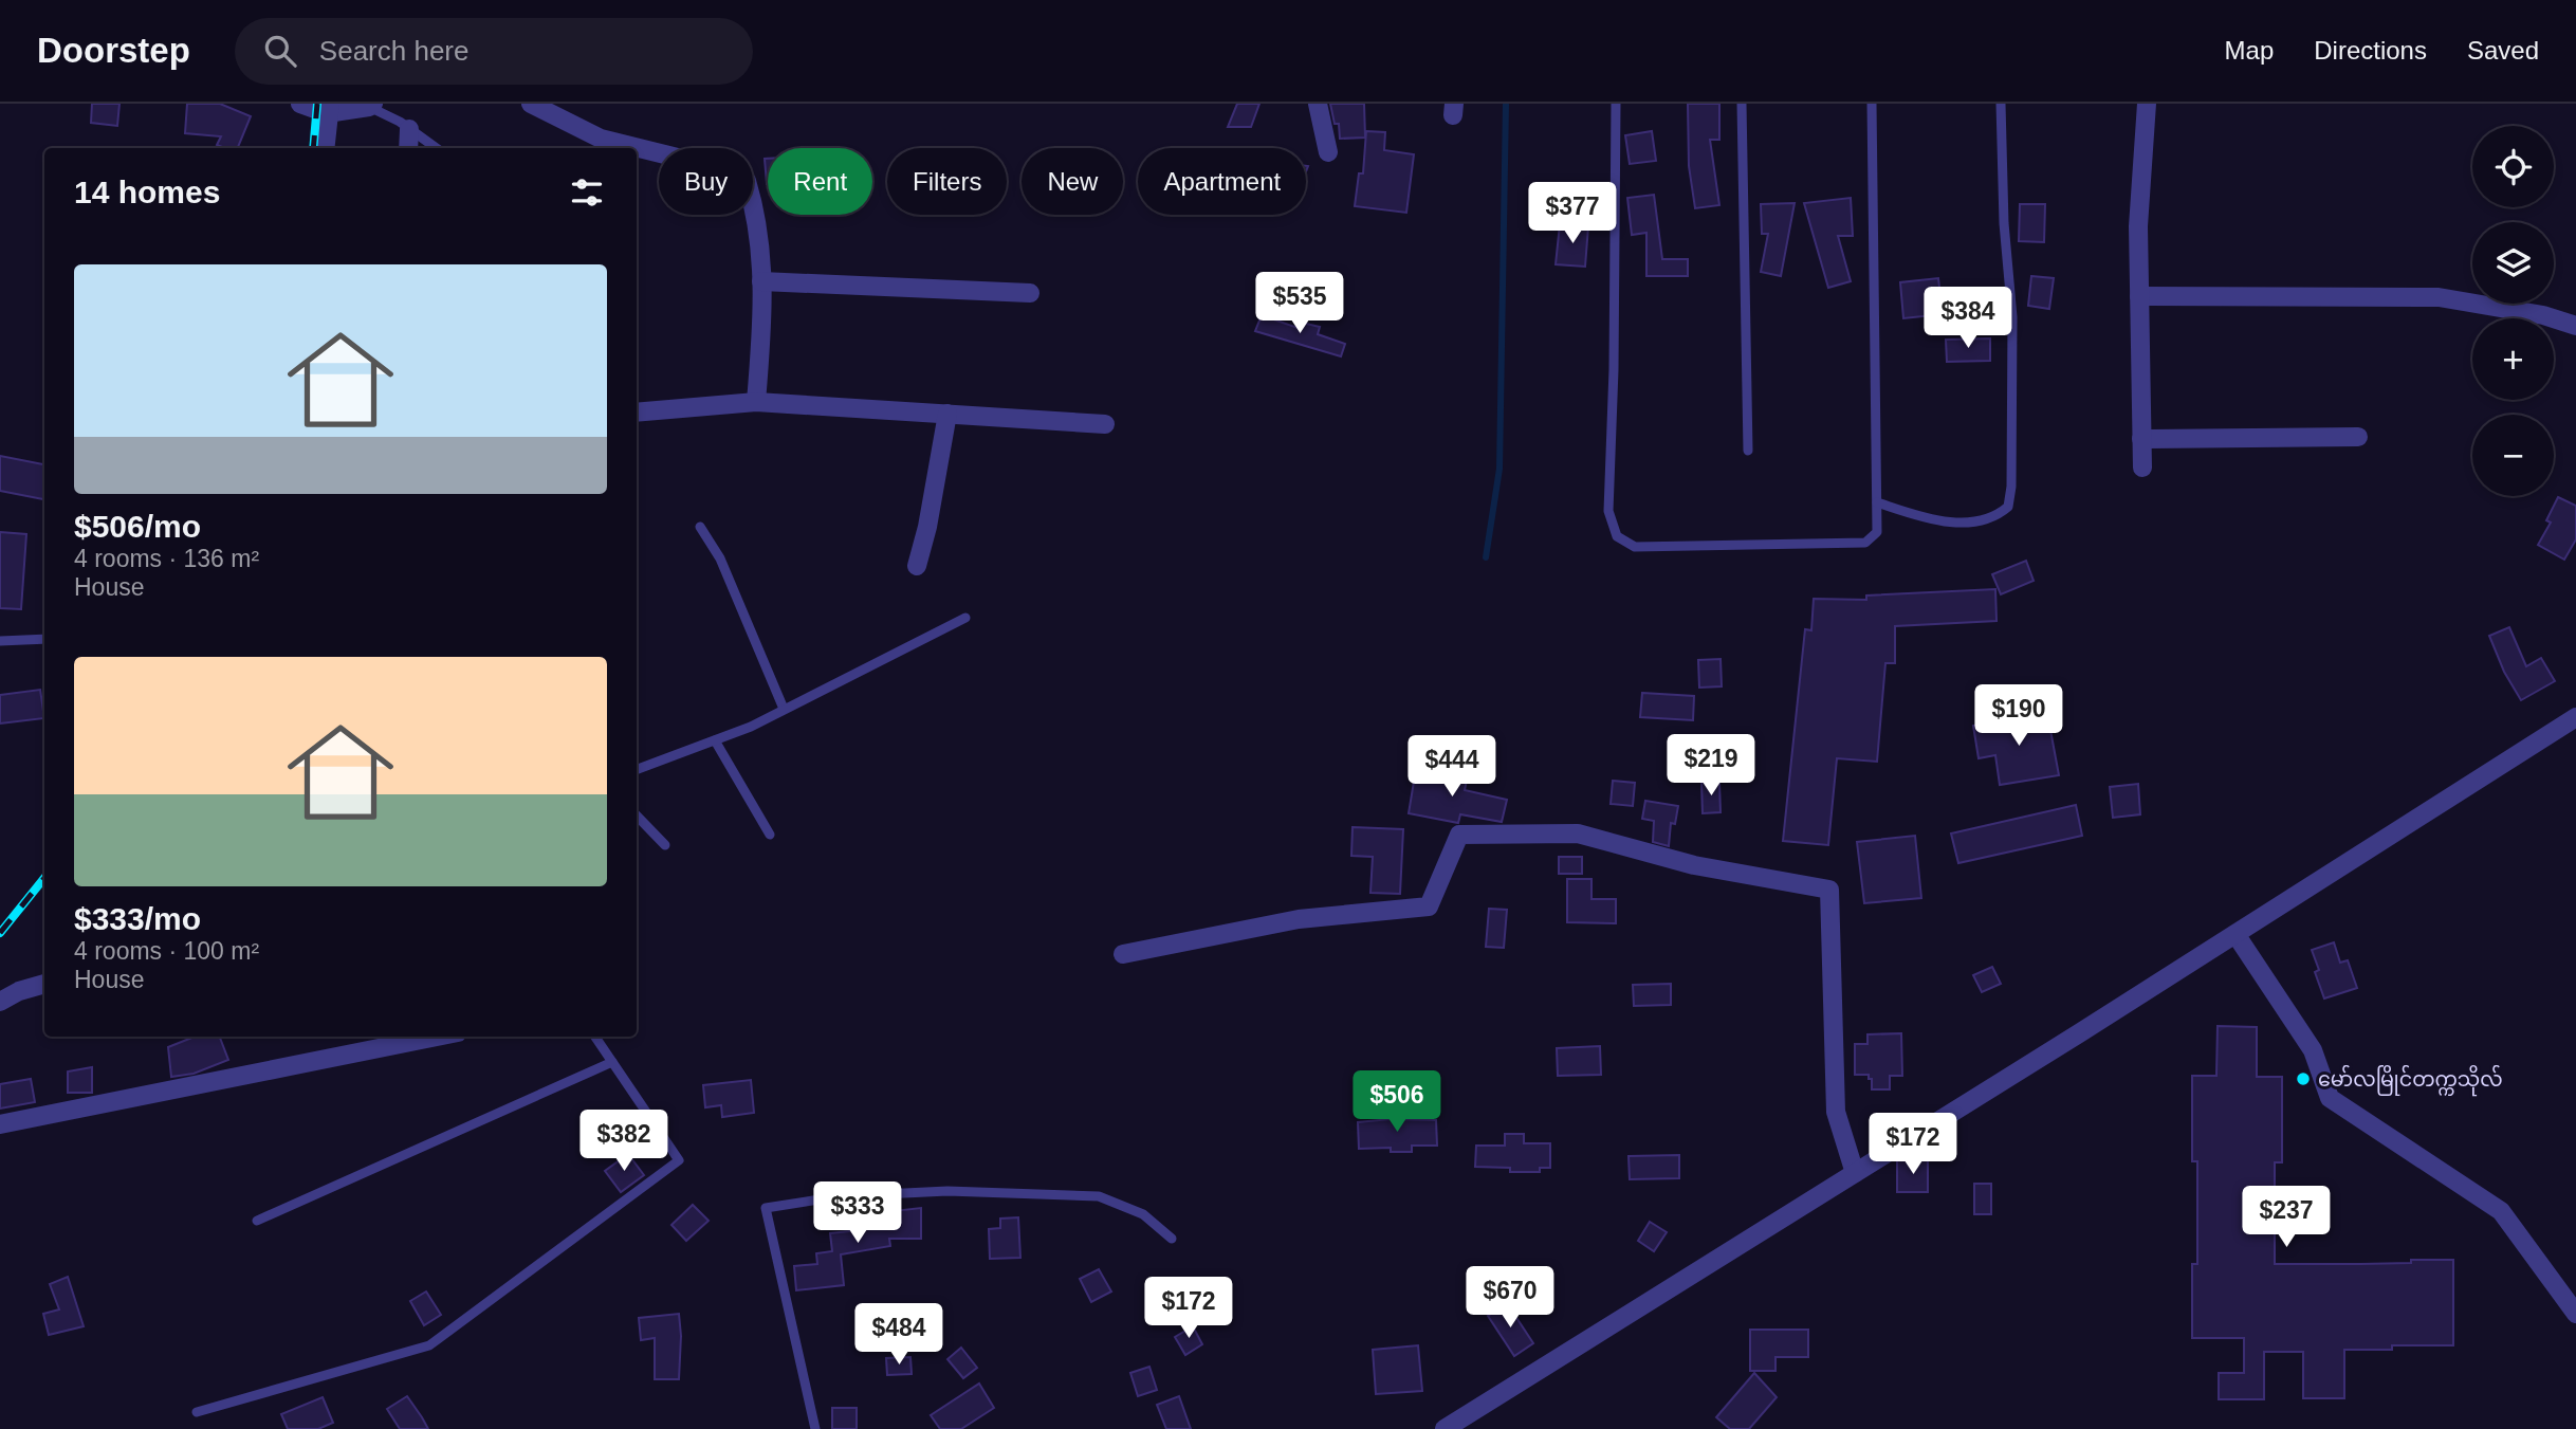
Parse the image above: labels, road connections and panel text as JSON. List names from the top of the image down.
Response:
{
  "places": ["မော်လမြိုင်တက္ကသိုလ်"],
  "page": {
    "header": "Doorstep",
    "search": "Search here",
    "nav": ["Map", "Directions", "Saved"],
    "map_buttons": ["+", "−"],
    "chip": [
      "Buy",
      "Rent",
      "Filters",
      "New",
      "Apartment"
    ],
    "heading": "14 homes",
    "price": [
      "$377",
      "$535",
      "$384",
      "$190",
      "$219",
      "$444",
      "$506",
      "$382",
      "$172",
      "$333",
      "$237",
      "$670",
      "$172",
      "$484"
    ],
    "list": [
      {
        "name": "$506/mo",
        "note": "4 rooms · 136 m² · House"
      },
      {
        "name": "$333/mo",
        "note": "4 rooms · 100 m² · House"
      }
    ]
  }
}
